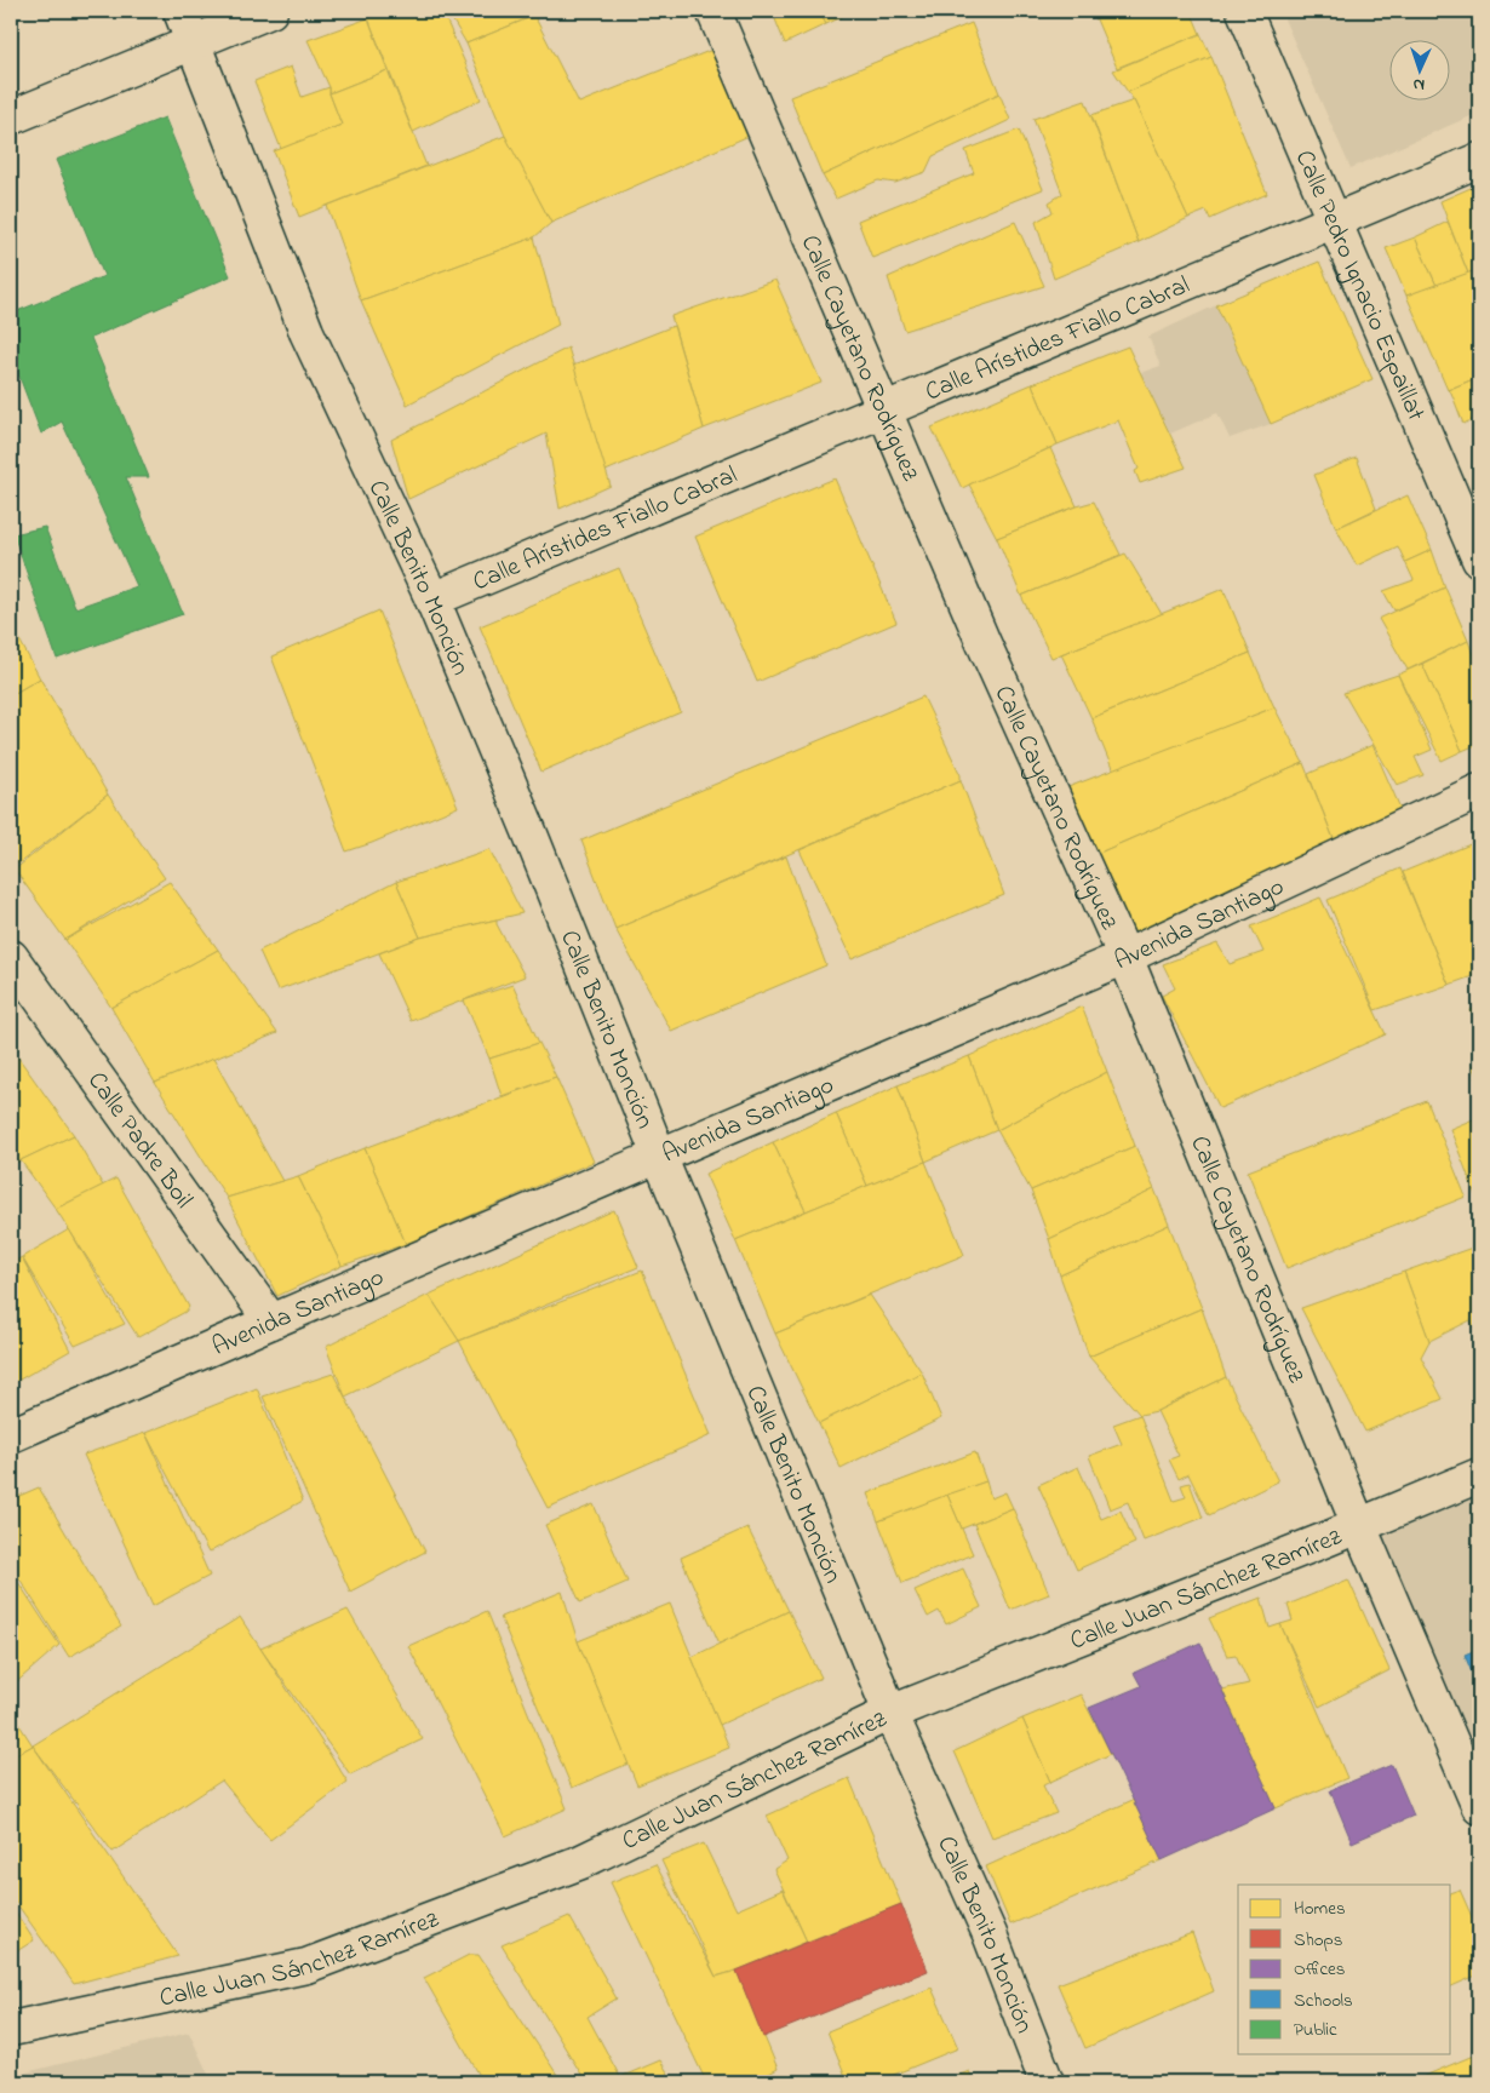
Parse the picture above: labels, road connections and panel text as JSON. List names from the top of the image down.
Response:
{
  "streets": {
    "street": [
      "Calle Pedro Ignacio Espaillat",
      "Calle Arístides Fiallo Cabral",
      "Calle Cayetano Rodríguez",
      "Calle Benito Monción",
      "Avenida Santiago",
      "Calle Padre Boil",
      "Calle Juan Sánchez Ramírez"
    ]
  },
  "crossings": [
    ["Calle Pedro Ignacio Espaillat", "Calle Arístides Fiallo Cabral"],
    ["Calle Arístides Fiallo Cabral", "Calle Cayetano Rodríguez"],
    ["Calle Arístides Fiallo Cabral", "Calle Benito Monción"],
    ["Calle Cayetano Rodríguez", "Avenida Santiago"],
    ["Calle Cayetano Rodríguez", "Calle Juan Sánchez Ramírez"],
    ["Calle Benito Monción", "Avenida Santiago"],
    ["Calle Benito Monción", "Calle Juan Sánchez Ramírez"],
    ["Avenida Santiago", "Calle Padre Boil"]
  ],
  "legend": [
    "Homes",
    "Shops",
    "Offices",
    "Schools",
    "Public"
  ],
  "north": "bottom"
}
